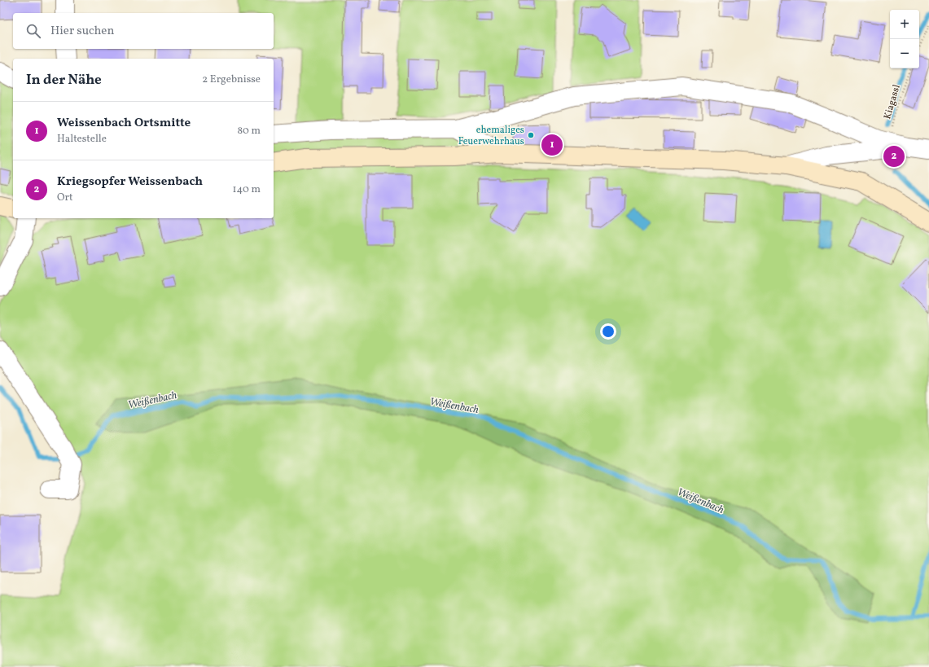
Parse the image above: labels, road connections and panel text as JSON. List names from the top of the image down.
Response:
{
  "streets": {
    "path": ["Kiagassl"]
  },
  "water": ["Weißenbach"],
  "places": ["ehemaliges Feuerwehrhaus"],
  "page": {
    "map_buttons": ["+", "−"],
    "search": "Hier suchen",
    "heading": ["In der Nähe", "2 Ergebnisse"],
    "list": [
      {
        "mark": "1",
        "name": "Weissenbach Ortsmitte",
        "note": "Haltestelle",
        "value": "80 m"
      },
      {
        "mark": "2",
        "name": "Kriegsopfer Weissenbach",
        "note": "Ort",
        "value": "140 m"
      }
    ],
    "pins": ["1", "2"]
  }
}
